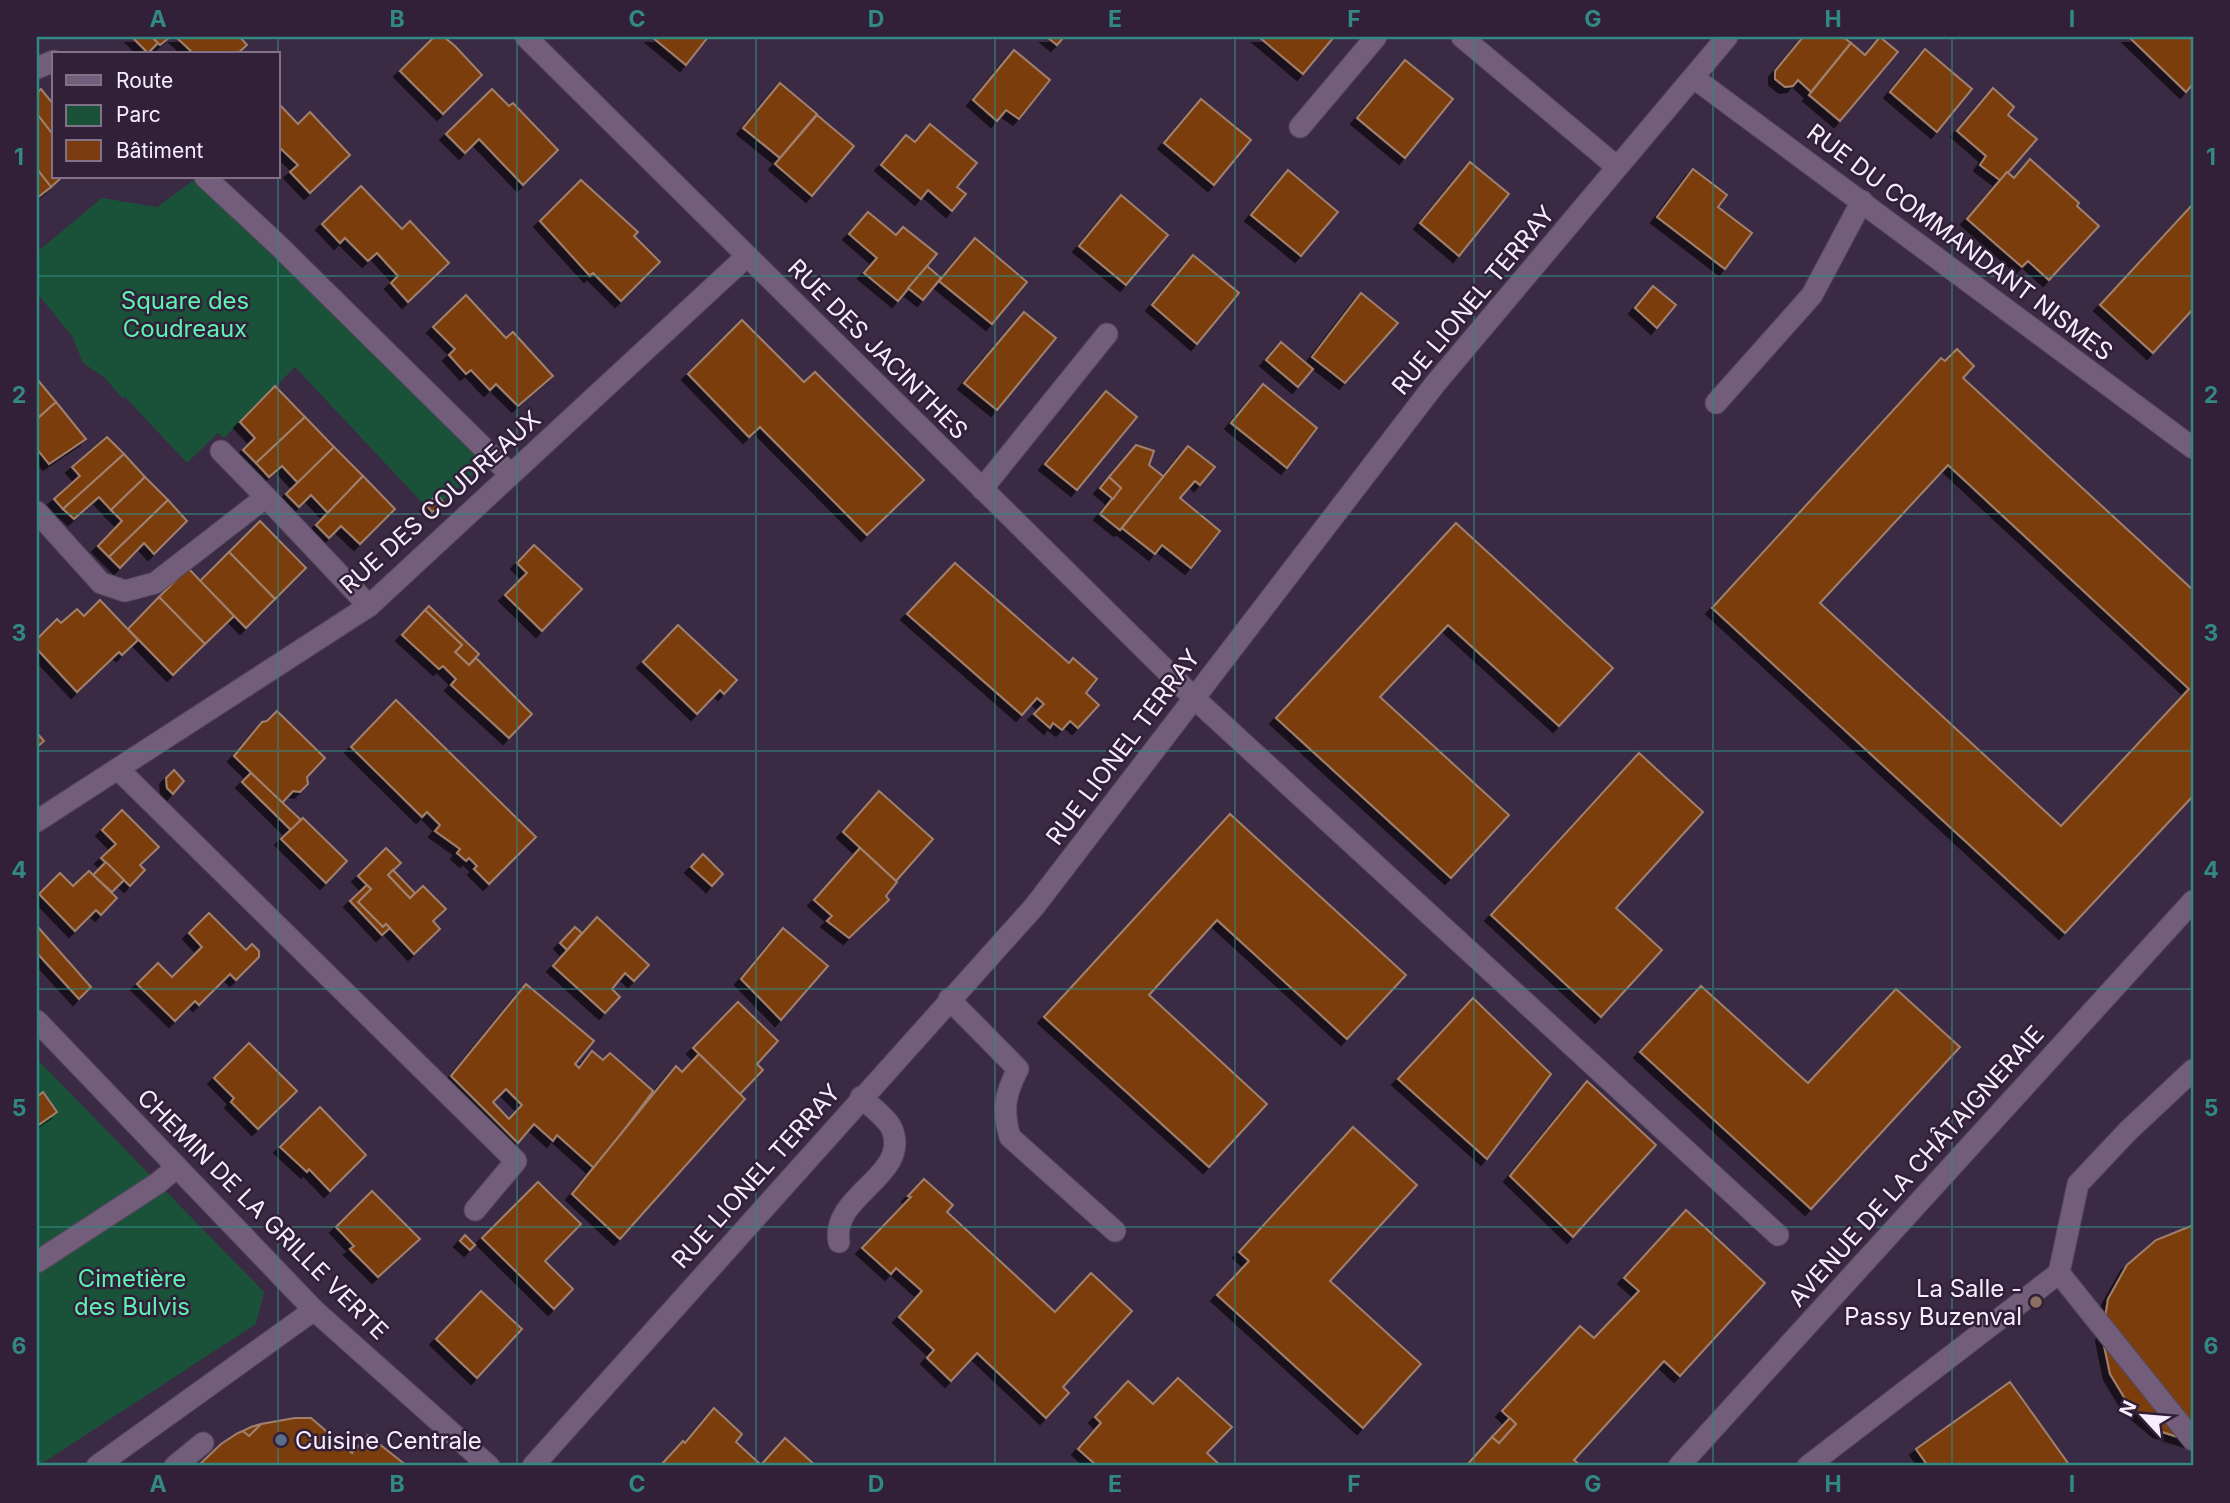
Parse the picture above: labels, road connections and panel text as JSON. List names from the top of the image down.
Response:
{
  "streets": {
    "street": [
      "RUE DU COMMANDANT NISMES",
      "RUE LIONEL TERRAY",
      "RUE DES JACINTHES",
      "RUE DES COUDREAUX",
      "AVENUE DE LA CHÂTAIGNERAIE",
      "CHEMIN DE LA GRILLE VERTE"
    ]
  },
  "crossings": [
    ["RUE DU COMMANDANT NISMES", "RUE LIONEL TERRAY"],
    ["RUE LIONEL TERRAY", "RUE DES JACINTHES"],
    ["RUE DES JACINTHES", "RUE DES COUDREAUX"]
  ],
  "parks": ["Square des Coudreaux", "Cimetière des Bulvis"],
  "places": ["La Salle - Passy Buzenval", "Cuisine Centrale"],
  "legend": ["Route", "Parc", "Bâtiment"],
  "north": "top left",
  "grid": {
    "columns": [
      "A",
      "B",
      "C",
      "D",
      "E",
      "F",
      "G",
      "H",
      "I"
    ],
    "rows": [
      "1",
      "2",
      "3",
      "4",
      "5",
      "6"
    ]
  }
}
